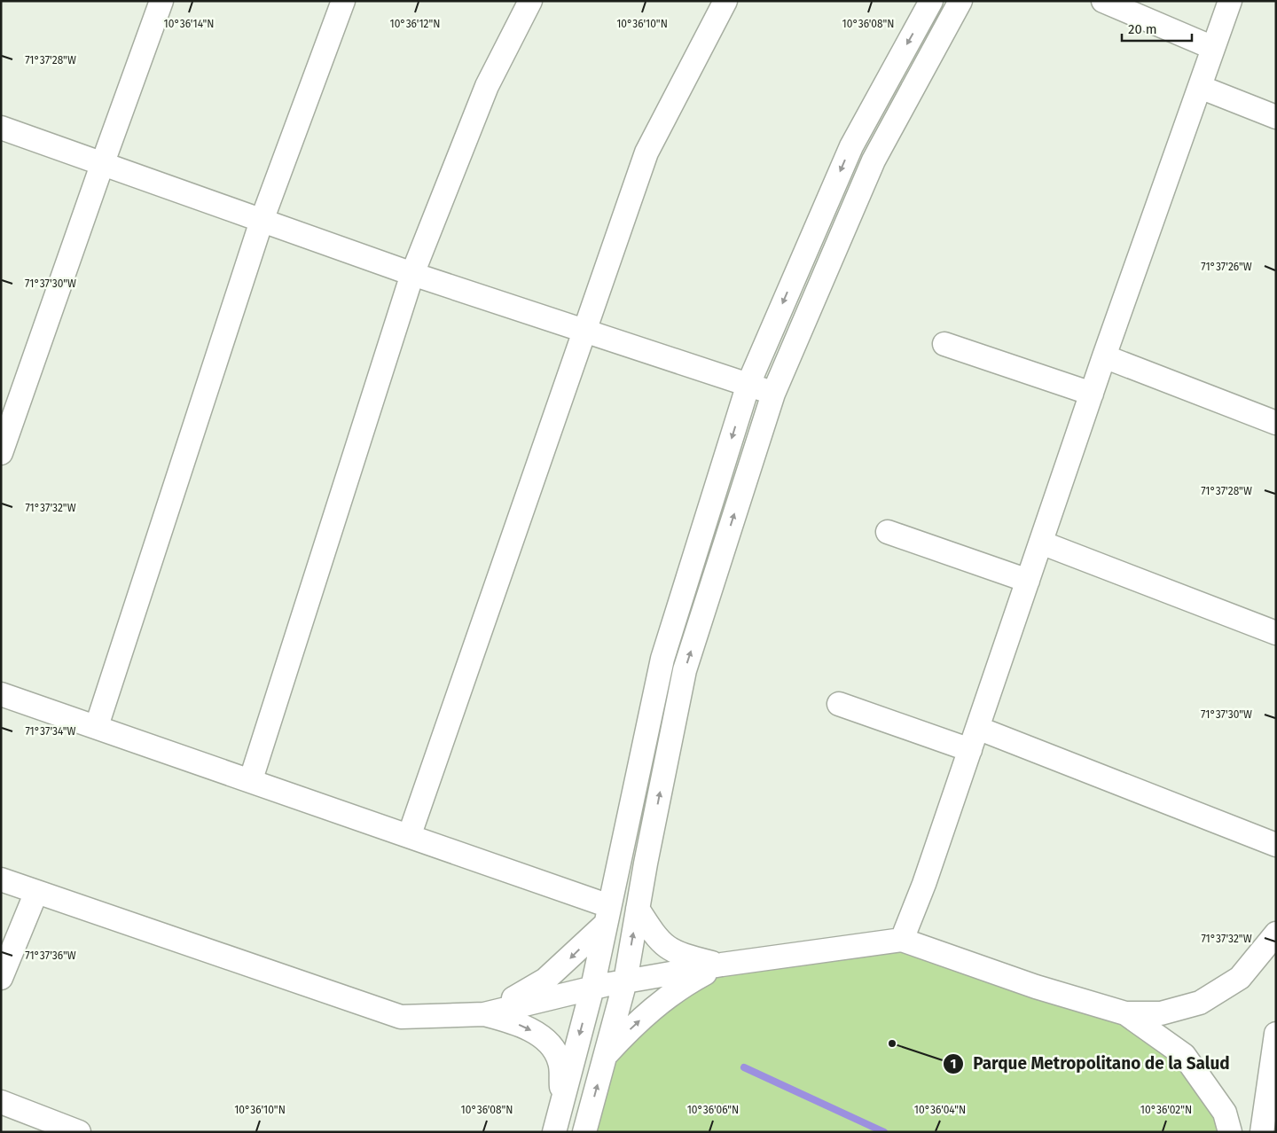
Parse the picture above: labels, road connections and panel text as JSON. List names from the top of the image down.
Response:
{
  "places": ["Parque Metropolitano de la Salud"],
  "scale_bar": "20 m",
  "coordinates": [
    "10°36'14\"N",
    "10°36'12\"N",
    "10°36'10\"N",
    "10°36'08\"N",
    "71°37'28\"W",
    "71°37'26\"W",
    "71°37'30\"W",
    "71°37'32\"W",
    "71°37'34\"W",
    "71°37'36\"W",
    "10°36'06\"N",
    "10°36'04\"N",
    "10°36'02\"N"
  ]
}
